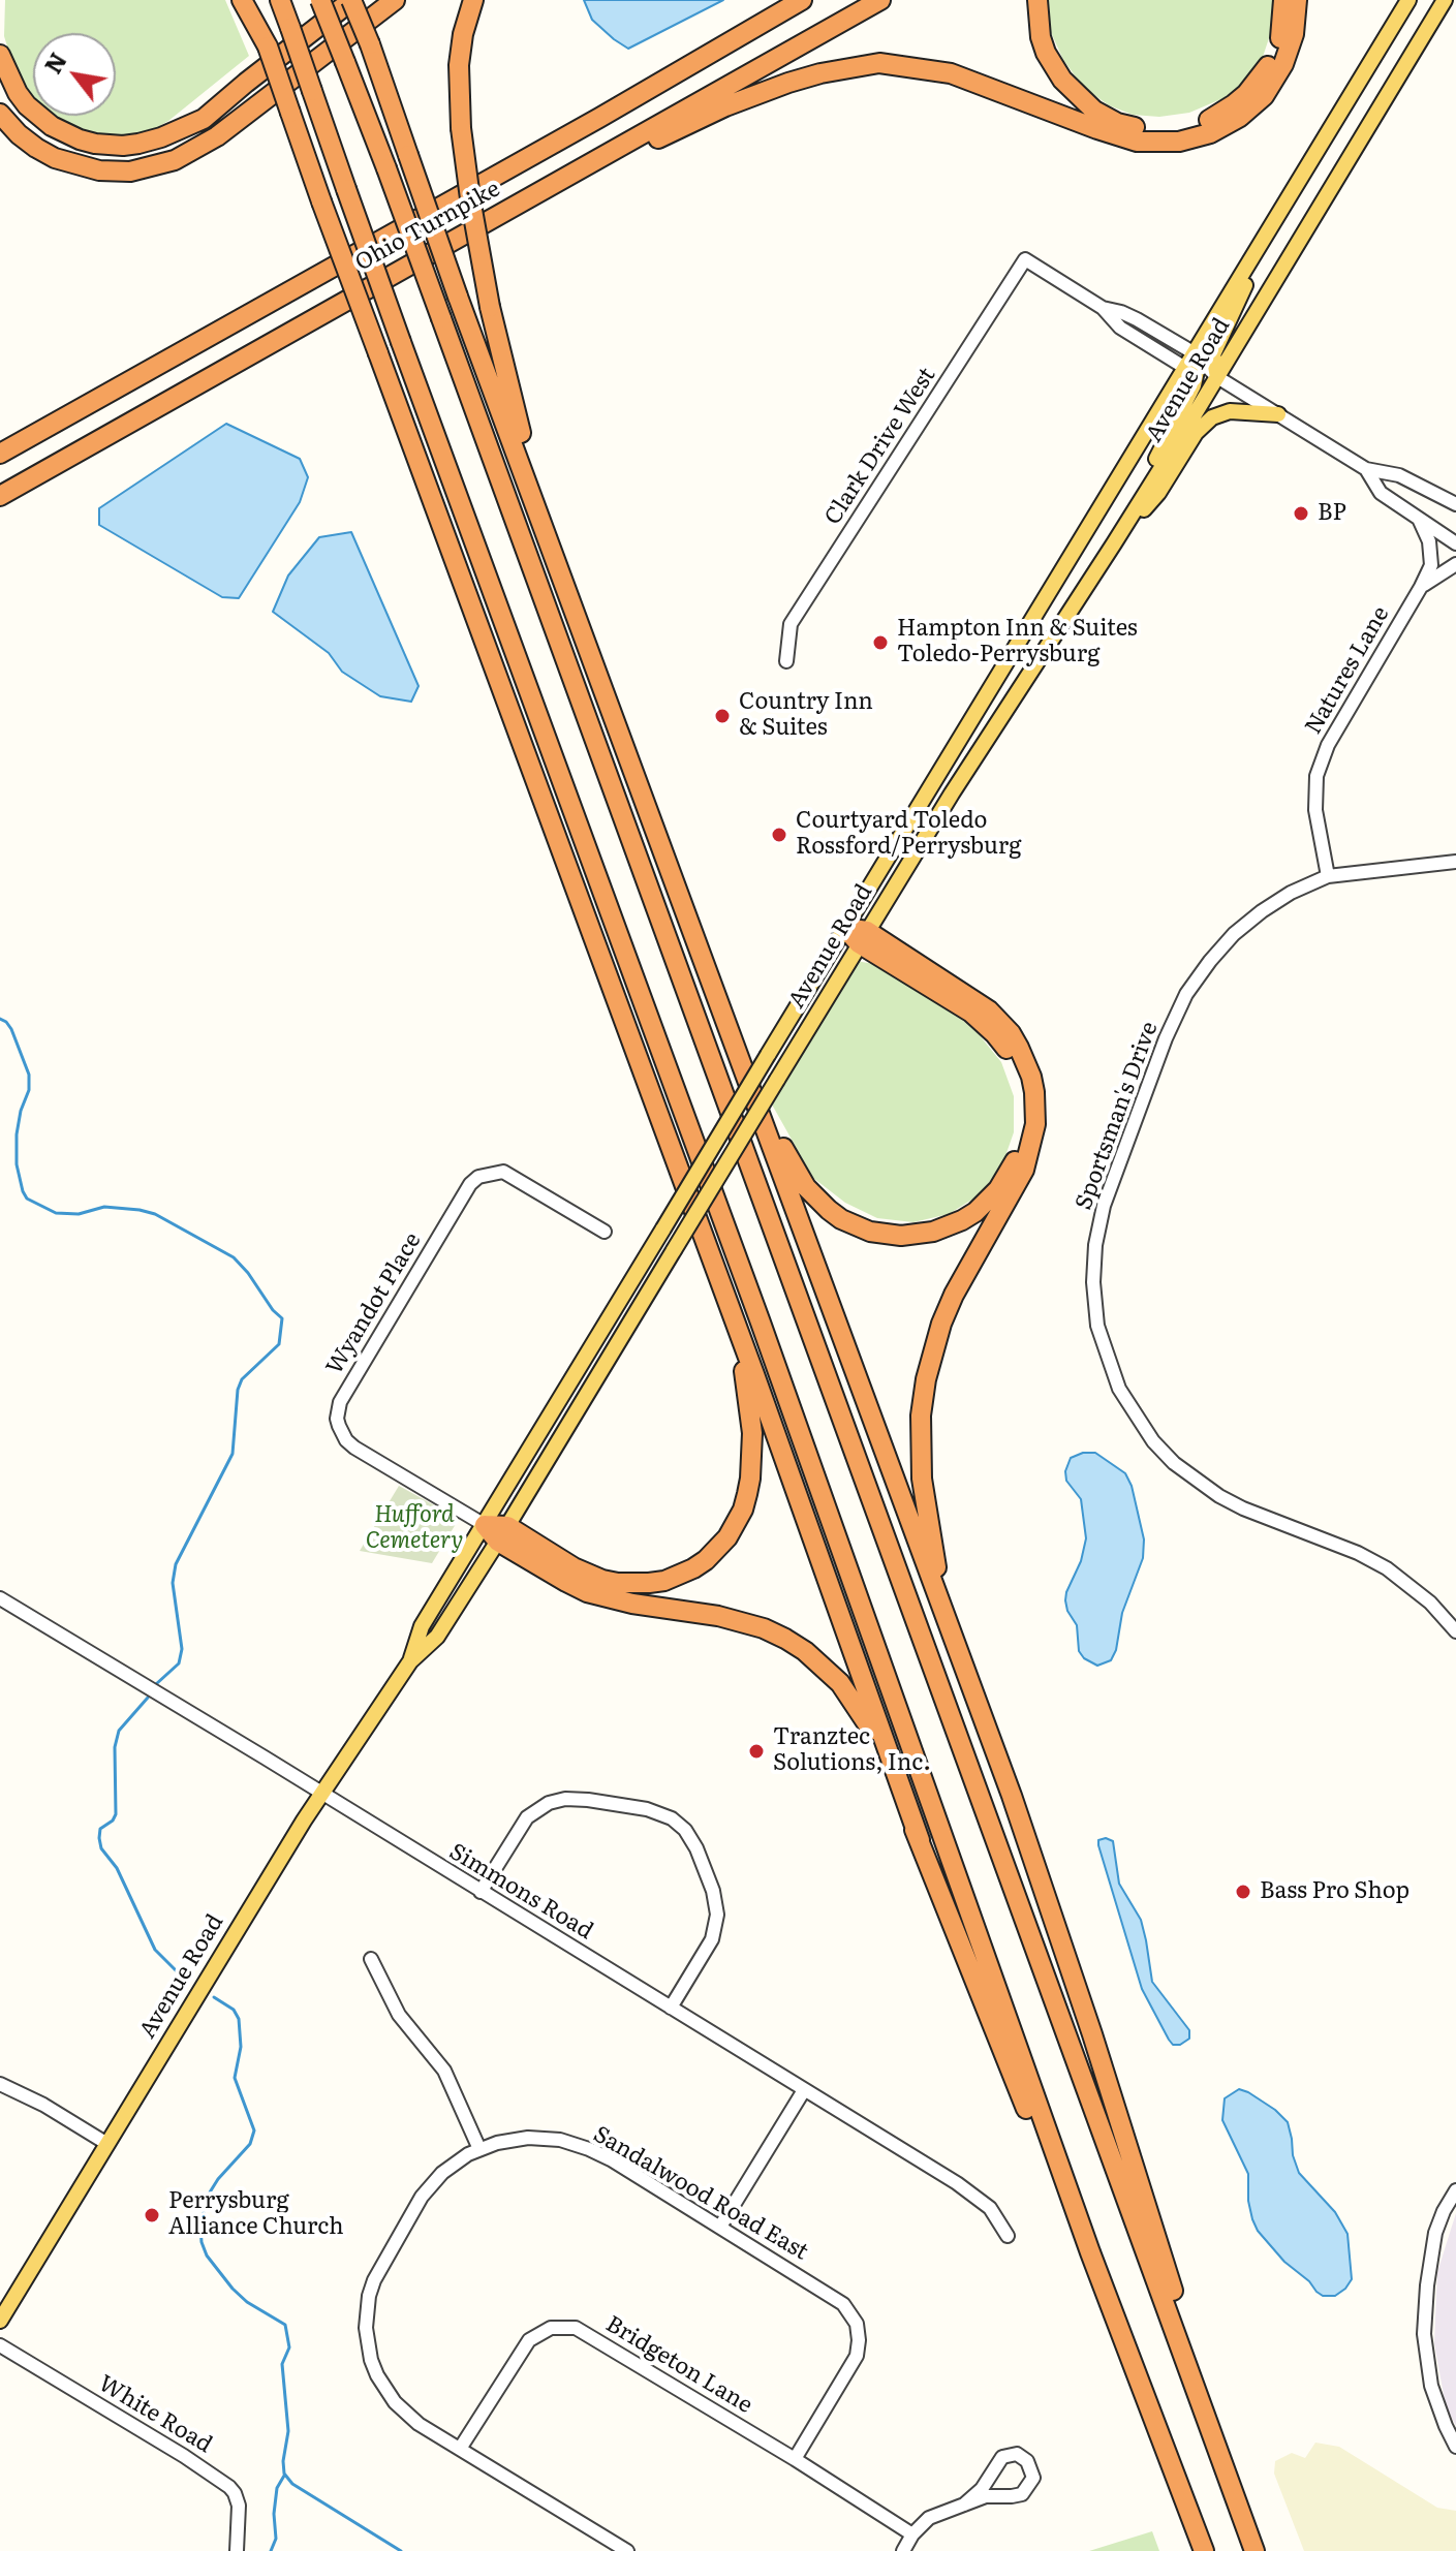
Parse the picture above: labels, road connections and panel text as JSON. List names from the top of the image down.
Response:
{
  "streets": {
    "highway": ["Ohio Turnpike"],
    "main road": ["Avenue Road"],
    "street": [
      "Clark Drive West",
      "Natures Lane",
      "Sportsman's Drive",
      "Wyandot Place",
      "Simmons Road",
      "Sandalwood Road East",
      "Bridgeton Lane",
      "White Road"
    ]
  },
  "crossings": [
    ["Avenue Road", "Wyandot Place"],
    ["Avenue Road", "Simmons Road"],
    ["Natures Lane", "Sportsman's Drive"],
    ["Sandalwood Road East", "Bridgeton Lane"]
  ],
  "parks": ["Hufford Cemetery"],
  "places": [
    "BP",
    "Hampton Inn & Suites Toledo-Perrysburg",
    "Country Inn & Suites",
    "Courtyard Toledo Rossford/Perrysburg",
    "Tranztec Solutions, Inc.",
    "Bass Pro Shop",
    "Perrysburg Alliance Church"
  ],
  "north": "top left"
}
